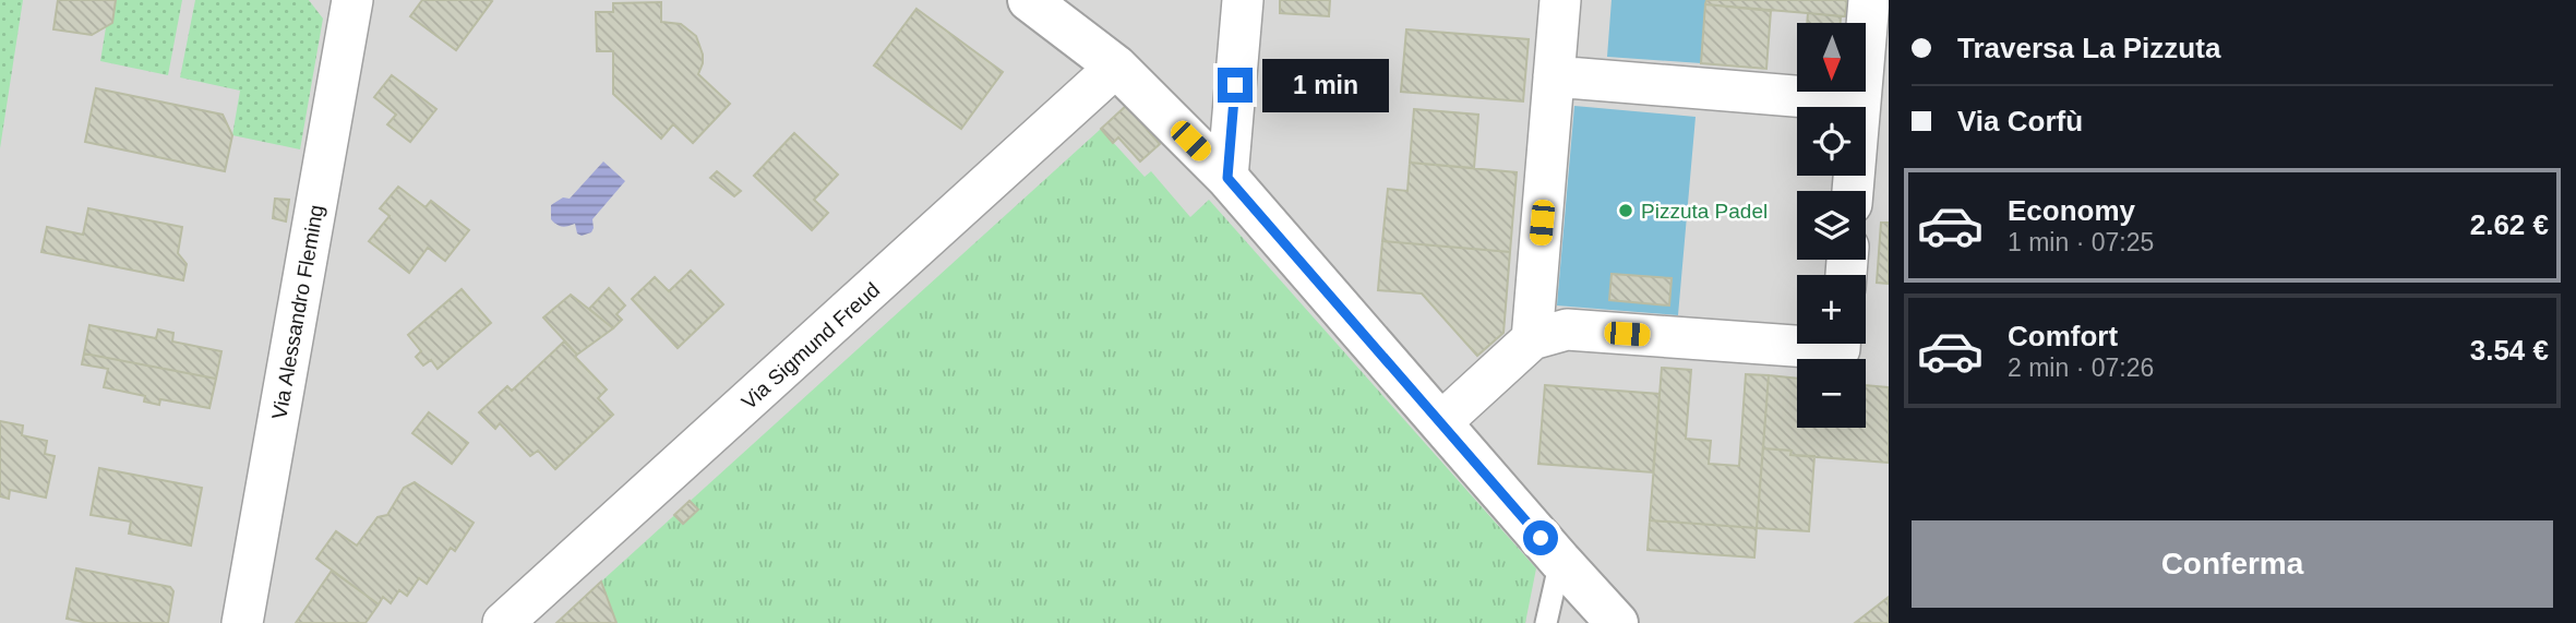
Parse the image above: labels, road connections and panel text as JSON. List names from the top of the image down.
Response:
{
  "streets": {
    "street": ["Via Alessandro Fleming", "Via Sigmund Freud"]
  },
  "places": ["Pizzuta Padel"],
  "north": "bottom",
  "page": {
    "banner": ["Traversa La Pizzuta", "Via Corfù"],
    "map_buttons": ["+", "−"],
    "bubble": "1 min",
    "list": [
      {
        "name": "Economy",
        "note": "1 min · 07:25",
        "value": "2.62 €"
      },
      {
        "name": "Comfort",
        "note": "2 min · 07:26",
        "value": "3.54 €"
      }
    ],
    "buttons": "Conferma"
  }
}
